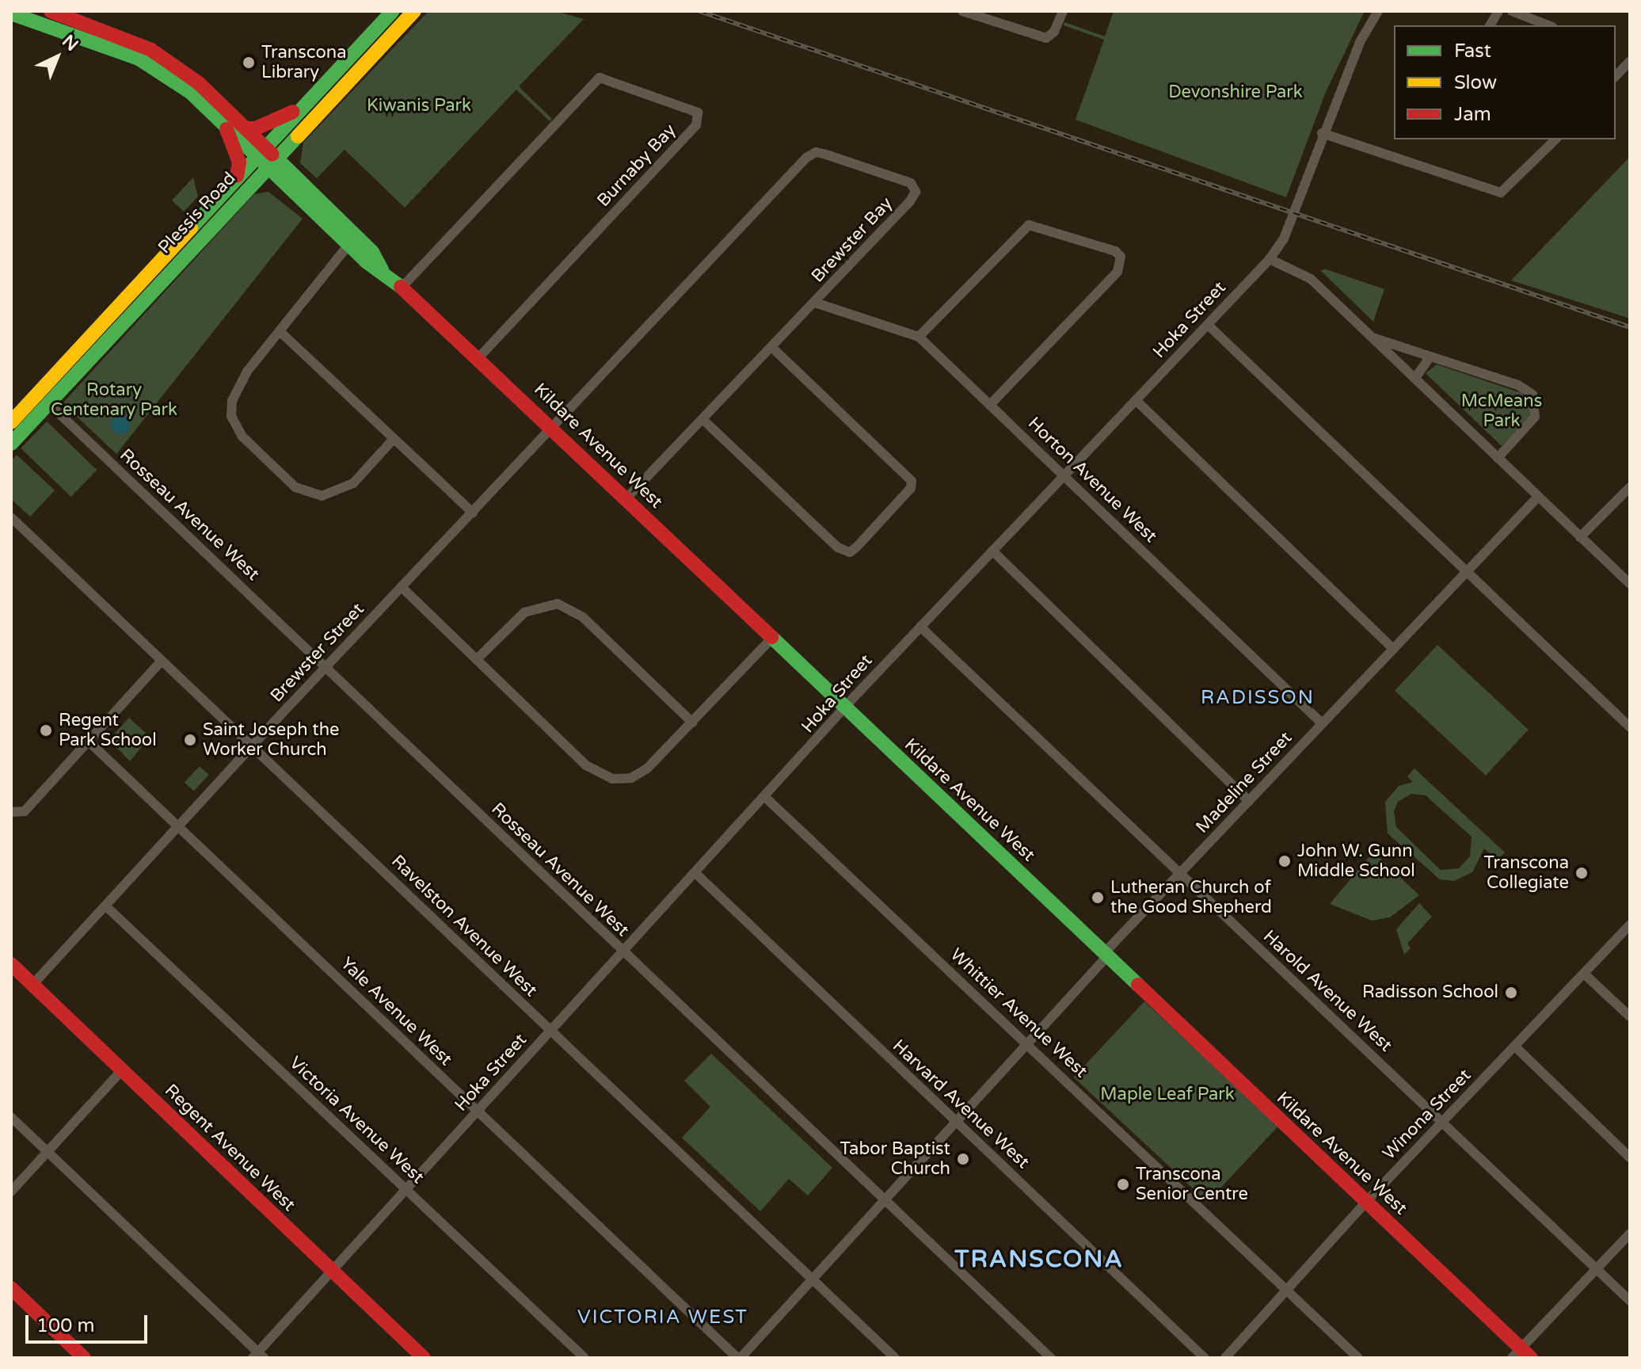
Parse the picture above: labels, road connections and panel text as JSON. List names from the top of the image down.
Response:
{
  "streets": {
    "street": [
      "Burnaby Bay",
      "Plessis Road",
      "Brewster Bay",
      "Hoka Street",
      "Kildare Avenue West",
      "Horton Avenue West",
      "Rosseau Avenue West",
      "Brewster Street",
      "Madeline Street",
      "Ravelston Avenue West",
      "Harold Avenue West",
      "Yale Avenue West",
      "Whittier Avenue West",
      "Harvard Avenue West",
      "Winona Street",
      "Victoria Avenue West",
      "Regent Avenue West"
    ]
  },
  "crossings": [
    ["Burnaby Bay", "Kildare Avenue West"],
    ["Plessis Road", "Kildare Avenue West"],
    ["Plessis Road", "Rosseau Avenue West"],
    ["Brewster Bay", "Kildare Avenue West"],
    ["Brewster Bay", "Horton Avenue West"],
    ["Brewster Bay", "Brewster Street"],
    ["Hoka Street", "Kildare Avenue West"],
    ["Hoka Street", "Horton Avenue West"],
    ["Hoka Street", "Rosseau Avenue West"],
    ["Hoka Street", "Ravelston Avenue West"],
    ["Hoka Street", "Harold Avenue West"],
    ["Hoka Street", "Yale Avenue West"],
    ["Hoka Street", "Whittier Avenue West"],
    ["Hoka Street", "Harvard Avenue West"],
    ["Hoka Street", "Victoria Avenue West"],
    ["Hoka Street", "Regent Avenue West"],
    ["Kildare Avenue West", "Brewster Street"],
    ["Kildare Avenue West", "Madeline Street"],
    ["Kildare Avenue West", "Winona Street"],
    ["Horton Avenue West", "Madeline Street"],
    ["Rosseau Avenue West", "Brewster Street"],
    ["Rosseau Avenue West", "Madeline Street"],
    ["Brewster Street", "Ravelston Avenue West"],
    ["Brewster Street", "Yale Avenue West"],
    ["Brewster Street", "Victoria Avenue West"],
    ["Brewster Street", "Regent Avenue West"],
    ["Madeline Street", "Ravelston Avenue West"],
    ["Madeline Street", "Harold Avenue West"],
    ["Madeline Street", "Yale Avenue West"],
    ["Madeline Street", "Whittier Avenue West"],
    ["Madeline Street", "Harvard Avenue West"],
    ["Harold Avenue West", "Winona Street"],
    ["Whittier Avenue West", "Winona Street"]
  ],
  "districts": ["RADISSON", "TRANSCONA", "VICTORIA WEST"],
  "parks": [
    "Devonshire Park",
    "Kiwanis Park",
    "Rotary Centenary Park",
    "McMeans Park",
    "Maple Leaf Park"
  ],
  "places": [
    "Transcona Library",
    "Regent Park School",
    "Saint Joseph the Worker Church",
    "John W. Gunn Middle School",
    "Transcona Collegiate",
    "Lutheran Church of the Good Shepherd",
    "Radisson School",
    "Tabor Baptist Church",
    "Transcona Senior Centre"
  ],
  "legend": ["Fast", "Slow", "Jam"],
  "scale_bar": "100 m",
  "north": "top right"
}
